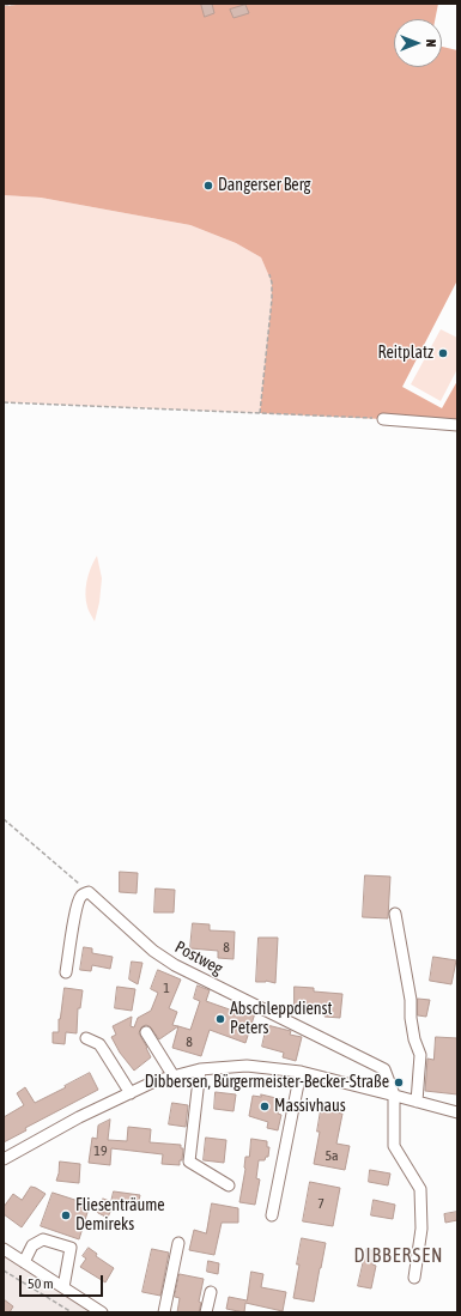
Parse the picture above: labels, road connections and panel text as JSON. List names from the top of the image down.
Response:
{
  "streets": {
    "street": ["Postweg"]
  },
  "districts": ["DIBBERSEN"],
  "places": [
    "Dangerser Berg",
    "Reitplatz",
    "Abschleppdienst Peters",
    "Dibbersen, Bürgermeister-Becker-Straße",
    "Massivhaus",
    "Fliesenträume Demireks"
  ],
  "house_numbers": [
    "8",
    "1",
    "8",
    "19",
    "5a",
    "7"
  ],
  "scale_bar": "50 m",
  "north": "right"
}
